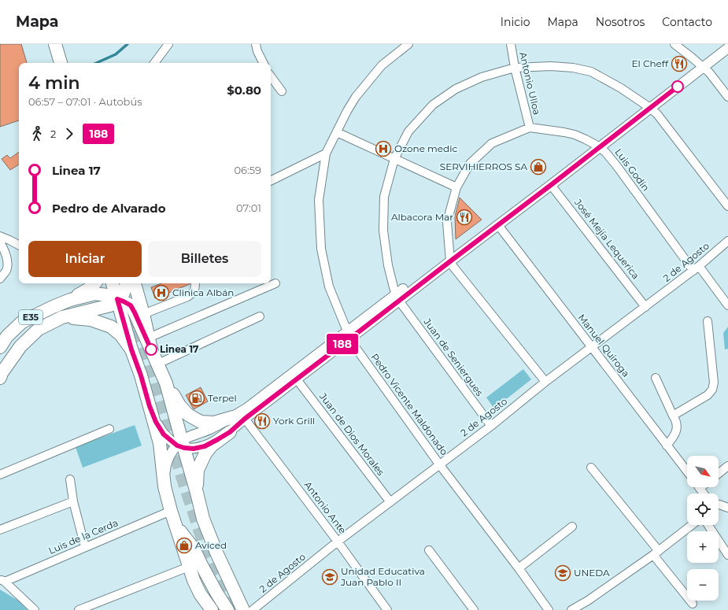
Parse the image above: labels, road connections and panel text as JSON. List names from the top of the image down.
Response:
{
  "streets": {
    "main road": ["E35"],
    "street": [
      "Antonio Ulloa",
      "Luis Godín",
      "José Mejía Lequerica",
      "2 de Agosto",
      "Manuel Quiroga",
      "Juan de Seniergues",
      "Pedro Vicente Maldonado",
      "Juan de Dios Morales",
      "Antonio Ante",
      "Luis de la Cerda"
    ]
  },
  "crossings": [
    ["Antonio Ulloa", "Luis Godín"],
    ["Antonio Ulloa", "Juan de Seniergues"],
    ["Luis Godín", "2 de Agosto"],
    ["José Mejía Lequerica", "2 de Agosto"],
    ["2 de Agosto", "Manuel Quiroga"],
    ["2 de Agosto", "Juan de Seniergues"],
    ["2 de Agosto", "Pedro Vicente Maldonado"],
    ["2 de Agosto", "Juan de Dios Morales"],
    ["2 de Agosto", "Antonio Ante"]
  ],
  "places": {
    "restaurant": ["El Cheff", "Albacora Mar", "York Grill"],
    "hospital": ["Ozone medic", "Clinica Albán"],
    "shop": ["SERVIHIERROS SA", "Aviced"],
    "other": ["Linea 17"],
    "fuel station": ["Terpel"],
    "school or university": ["UNEDA", "Unidad Educativa Juan Pablo II"]
  },
  "lines": ["bus line 188"],
  "north": "bottom right",
  "page": {
    "header": "Mapa",
    "nav": [
      "Inicio",
      "Mapa",
      "Nosotros",
      "Contacto"
    ],
    "on_map": "188",
    "heading": ["4 min", "06:57 – 07:01 · Autobús", "$0.80"],
    "legs": ["2", "188"],
    "list": [
      {
        "name": "Linea 17",
        "value": "06:59"
      },
      {
        "name": "Pedro de Alvarado",
        "value": "07:01"
      }
    ],
    "buttons": ["Iniciar", "Billetes"],
    "map_buttons": ["+", "−"]
  }
}
